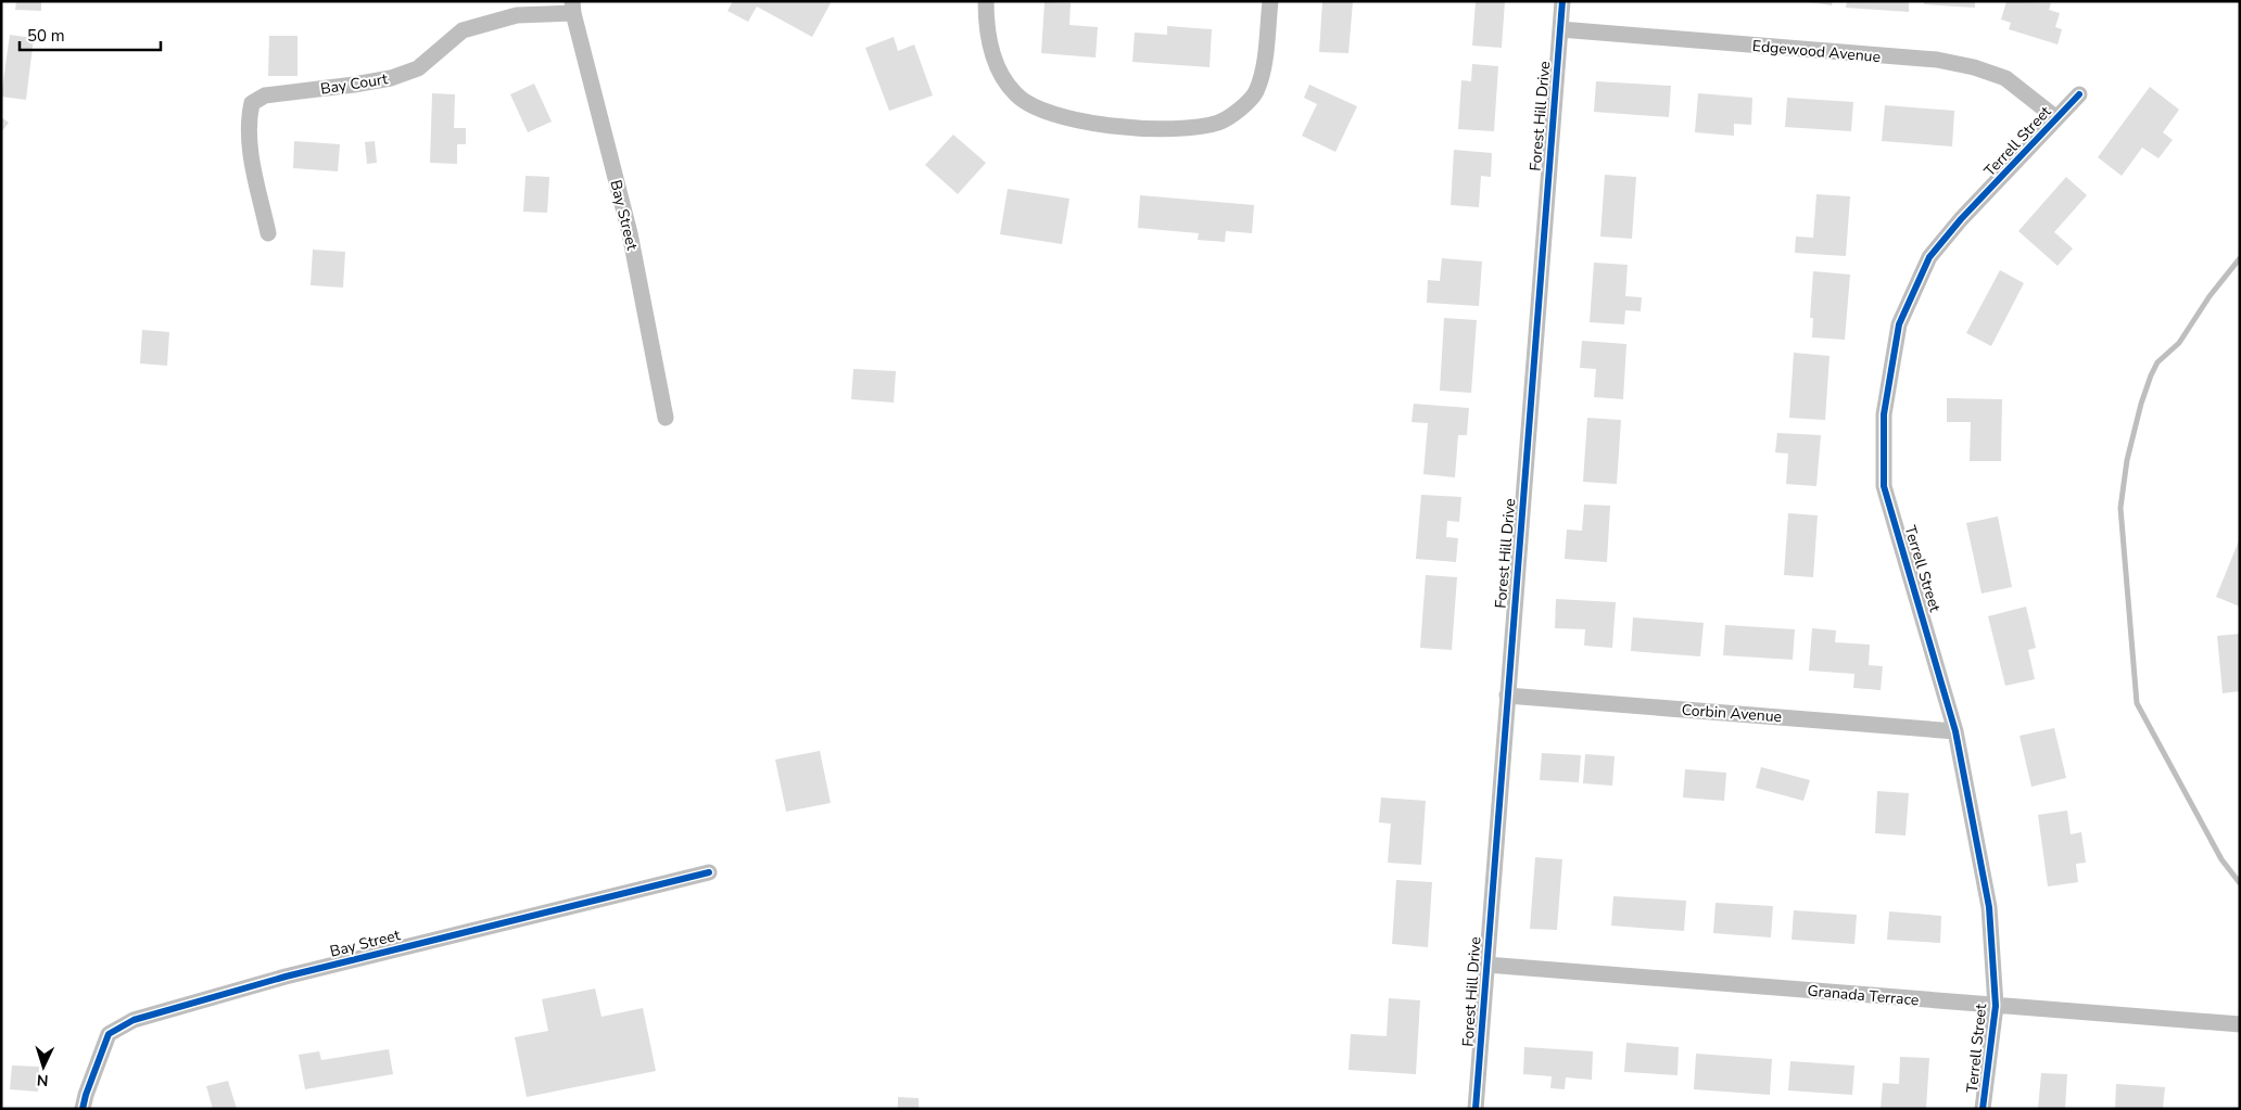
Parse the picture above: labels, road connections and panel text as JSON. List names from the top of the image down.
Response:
{
  "streets": {
    "street": [
      "Edgewood Avenue",
      "Bay Court",
      "Forest Hill Drive",
      "Terrell Street",
      "Bay Street",
      "Corbin Avenue",
      "Granada Terrace"
    ]
  },
  "crossings": [
    ["Edgewood Avenue", "Forest Hill Drive"],
    ["Edgewood Avenue", "Terrell Street"],
    ["Bay Court", "Bay Street"],
    ["Forest Hill Drive", "Corbin Avenue"],
    ["Forest Hill Drive", "Granada Terrace"],
    ["Terrell Street", "Corbin Avenue"],
    ["Terrell Street", "Granada Terrace"]
  ],
  "scale_bar": "50 m",
  "north": "bottom"
}
